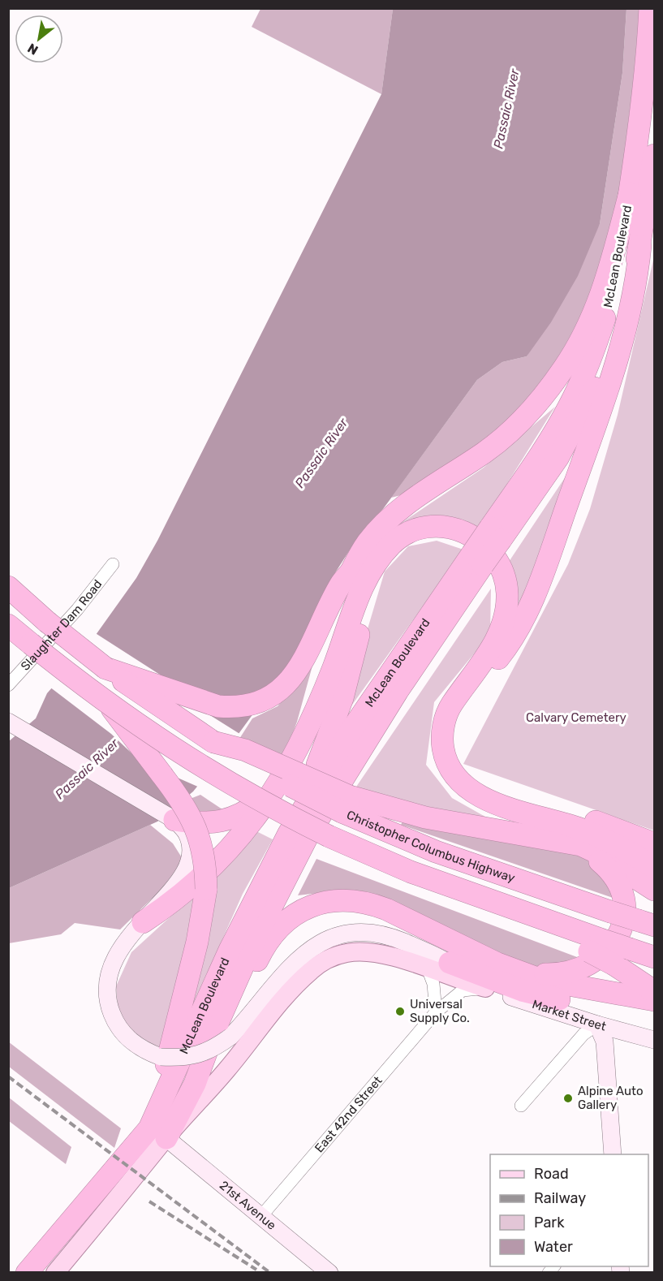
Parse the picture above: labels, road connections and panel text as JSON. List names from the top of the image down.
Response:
{
  "streets": {
    "highway": ["McLean Boulevard", "Christopher Columbus Highway"],
    "main road": ["Market Street", "21st Avenue"],
    "street": ["Slaughter Dam Road", "East 42nd Street"]
  },
  "crossings": [
    ["McLean Boulevard", "21st Avenue"],
    ["Market Street", "East 42nd Street"],
    ["East 42nd Street", "21st Avenue"]
  ],
  "water": ["Passaic River"],
  "parks": ["Calvary Cemetery"],
  "places": ["Universal Supply Co.", "Alpine Auto Gallery"],
  "legend": [
    "Road",
    "Railway",
    "Park",
    "Water"
  ],
  "north": "bottom left"
}
